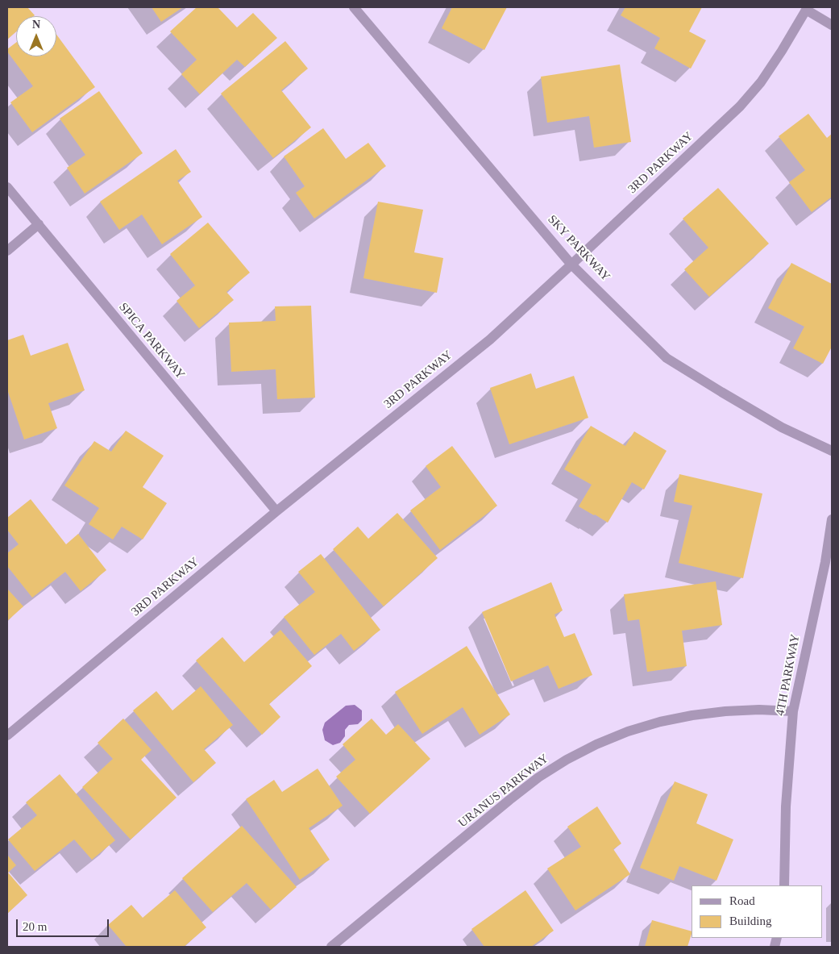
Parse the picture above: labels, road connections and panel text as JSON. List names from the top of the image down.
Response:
{
  "streets": {
    "street": [
      "3RD PARKWAY",
      "SKY PARKWAY",
      "SPICA PARKWAY",
      "4TH PARKWAY",
      "URANUS PARKWAY"
    ]
  },
  "crossings": [
    ["3RD PARKWAY", "SKY PARKWAY"],
    ["3RD PARKWAY", "SPICA PARKWAY"],
    ["4TH PARKWAY", "URANUS PARKWAY"]
  ],
  "legend": ["Road", "Building"],
  "scale_bar": "20 m",
  "north": "top"
}
